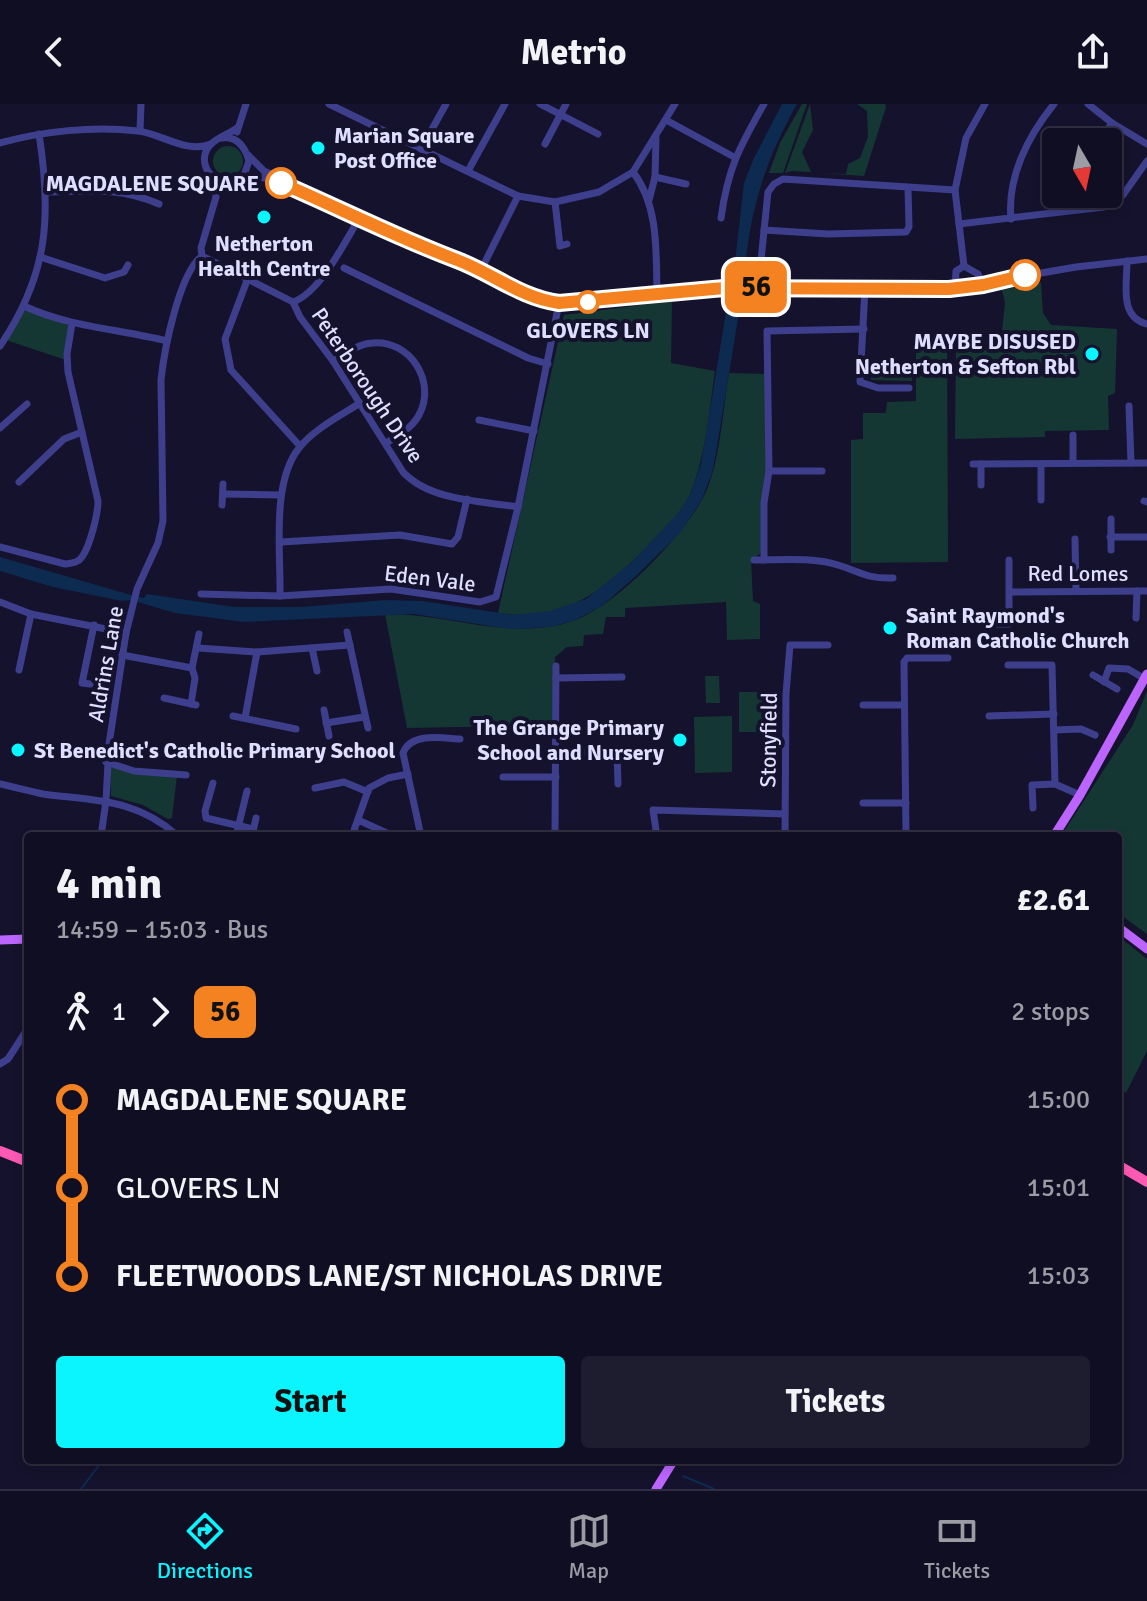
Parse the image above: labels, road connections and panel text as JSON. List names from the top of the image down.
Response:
{
  "streets": {
    "street": [
      "Peterborough Drive",
      "Red Lomes",
      "Eden Vale",
      "Aldrins Lane",
      "Stonyfield"
    ]
  },
  "crossings": [
    ["Peterborough Drive", "Eden Vale"],
    ["Peterborough Drive", "Aldrins Lane"]
  ],
  "places": [
    "Marian Square Post Office",
    "MAGDALENE SQUARE",
    "Netherton Health Centre",
    "GLOVERS LN",
    "MAYBE DISUSED Netherton & Sefton Rbl",
    "Saint Raymond's Roman Catholic Church",
    "The Grange Primary School and Nursery",
    "St Benedict's Catholic Primary School"
  ],
  "lines": ["bus line 56"],
  "north": "bottom",
  "page": {
    "header": "Metrio",
    "on_map": "56",
    "heading": ["4 min", "14:59 – 15:03 · Bus", "£2.61"],
    "legs": ["1", "56", "2 stops"],
    "list": [
      {
        "name": "MAGDALENE SQUARE",
        "value": "15:00"
      },
      {
        "name": "GLOVERS LN",
        "value": "15:01"
      },
      {
        "name": "FLEETWOODS LANE/ST NICHOLAS DRIVE",
        "value": "15:03"
      }
    ],
    "buttons": ["Start", "Tickets"],
    "tabs": ["Directions", "Map", "Tickets"]
  }
}
